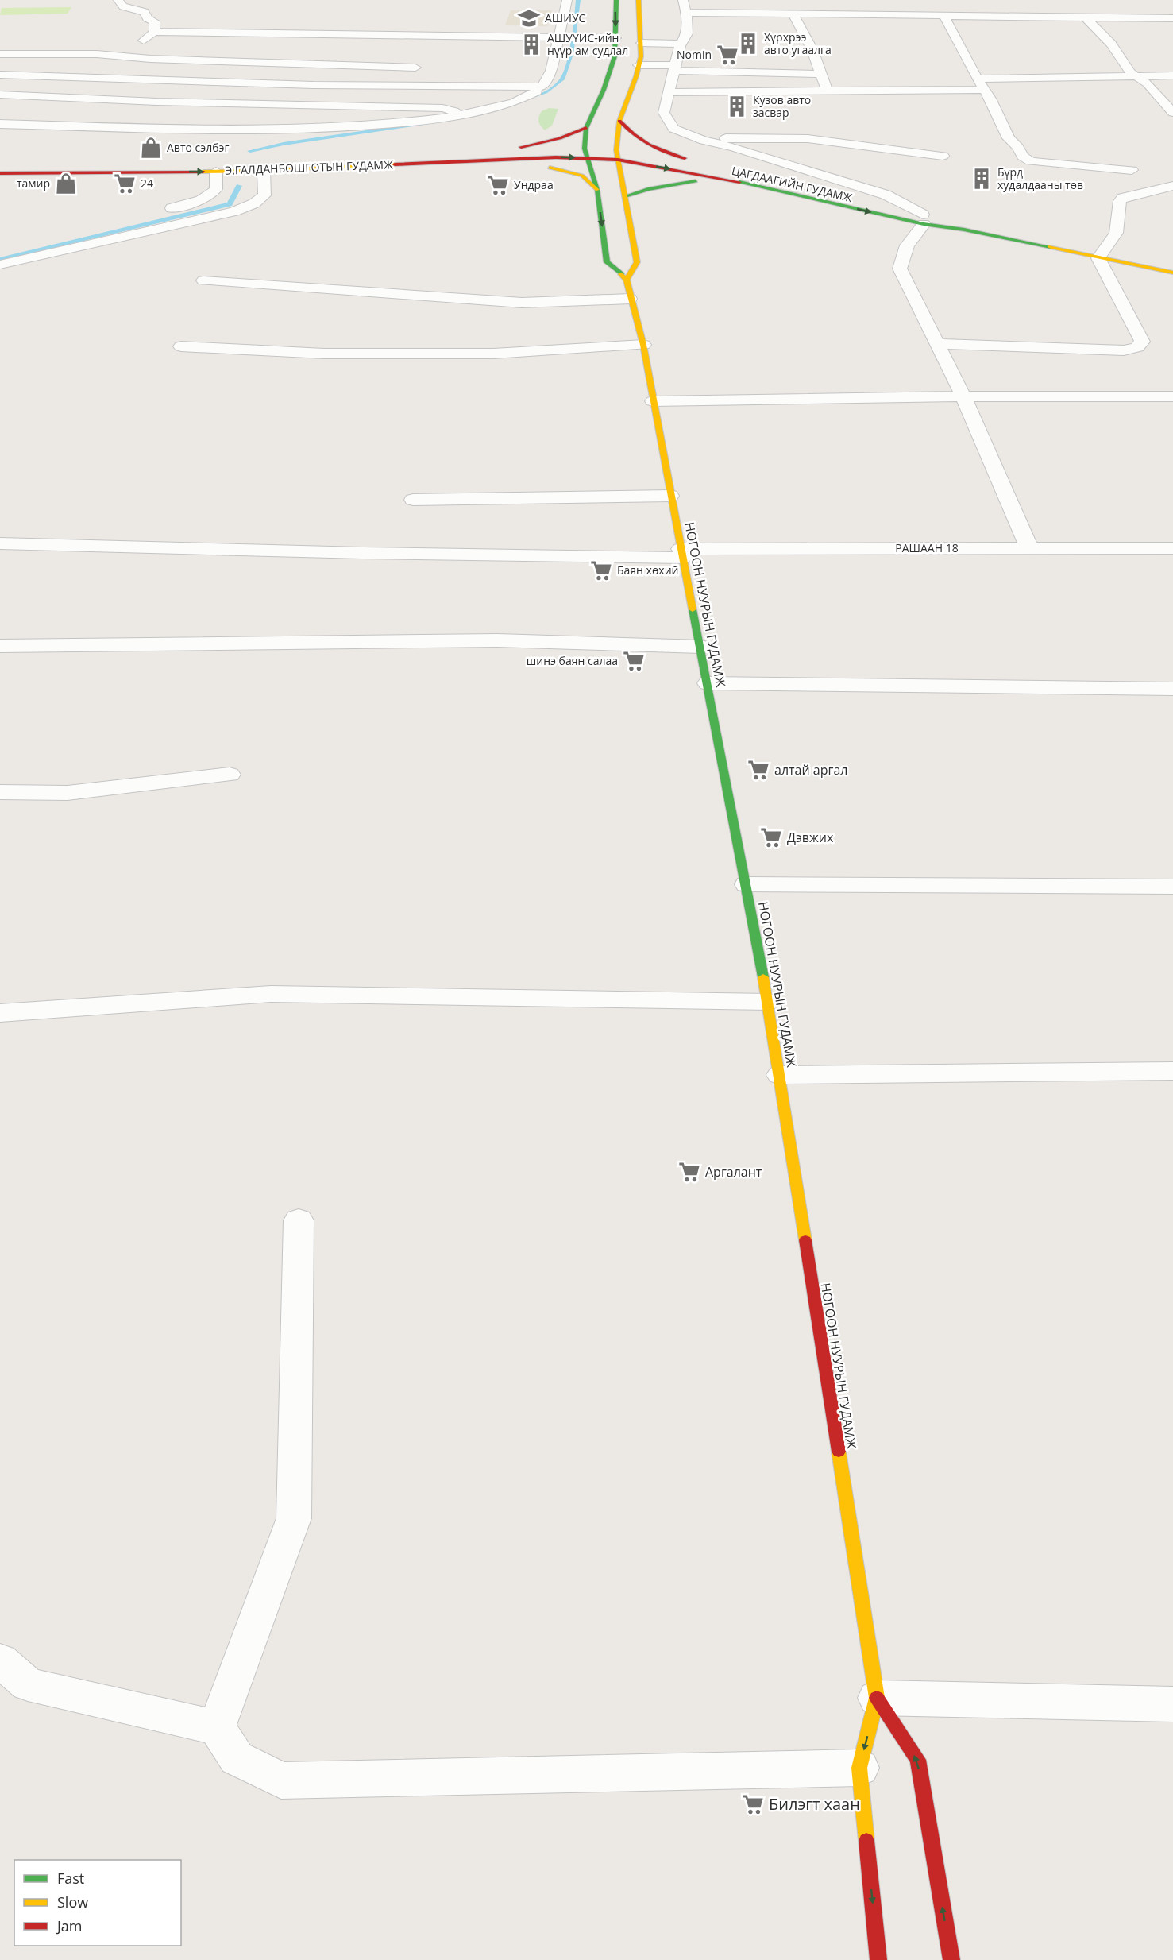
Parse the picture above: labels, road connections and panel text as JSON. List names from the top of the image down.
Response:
{
  "streets": {
    "main road": ["Э.ГАЛДАНБОШГОТЫН ГУДАМЖ", "ЦАГДААГИЙН ГУДАМЖ", "НОГООН НУУРЫН ГУДАМЖ"],
    "street": ["РАШААН 18"]
  },
  "crossings": [
    ["Э.ГАЛДАНБОШГОТЫН ГУДАМЖ", "ЦАГДААГИЙН ГУДАМЖ"],
    ["РАШААН 18", "НОГООН НУУРЫН ГУДАМЖ"]
  ],
  "places": {
    "school or university": ["АШИУС"],
    "building": [
      "Хүрхрээ авто угаалга",
      "АШУҮИС-ийн нүүр ам судлал",
      "Кузов авто засвар",
      "Бүрд худалдааны төв"
    ],
    "supermarket": [
      "Nomin",
      "24",
      "Ундраа",
      "Баян хөхий",
      "шинэ баян салаа",
      "алтай аргал",
      "Дэвжих",
      "Аргалант",
      "Билэгт хаан"
    ],
    "shop": ["Авто сэлбэг", "тамир"]
  },
  "legend": ["Fast", "Slow", "Jam"]
}
